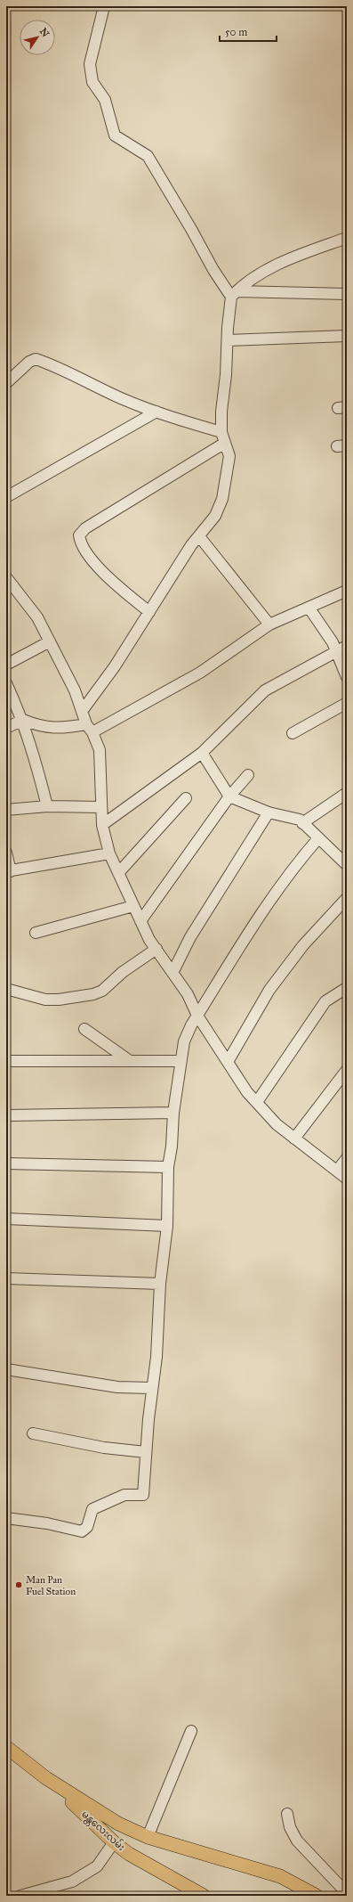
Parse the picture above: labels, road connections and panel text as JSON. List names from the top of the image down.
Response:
{
  "streets": {
    "main road": ["မန္တလေးလမ်း"]
  },
  "places": ["Man Pan Fuel Station"],
  "scale_bar": "50 m",
  "north": "top right"
}
